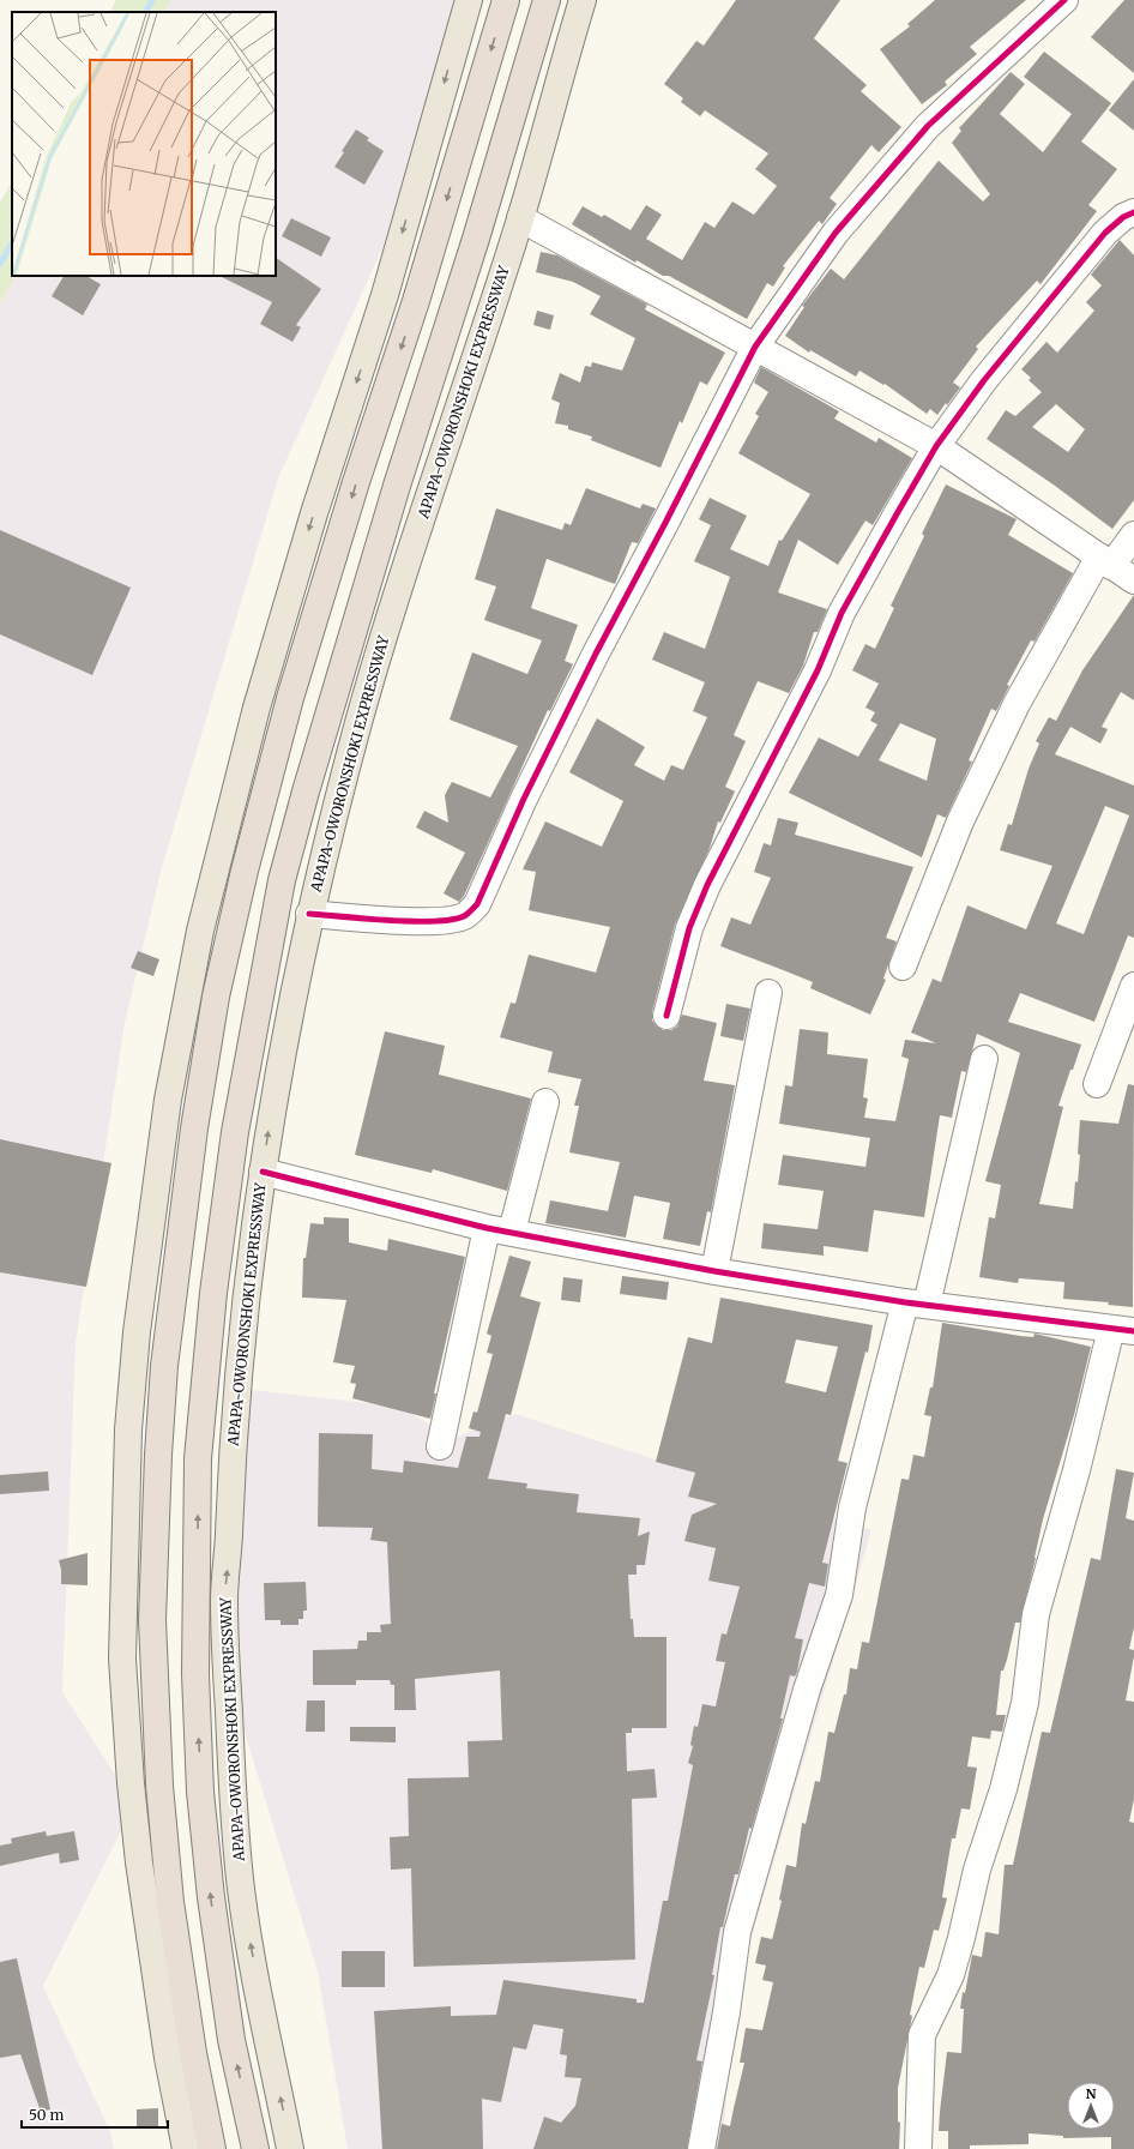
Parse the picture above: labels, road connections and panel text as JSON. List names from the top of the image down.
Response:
{
  "streets": {
    "highway": ["APAPA-OWORONSHOKI EXPRESSWAY"]
  },
  "scale_bar": "50 m",
  "north": "top"
}
